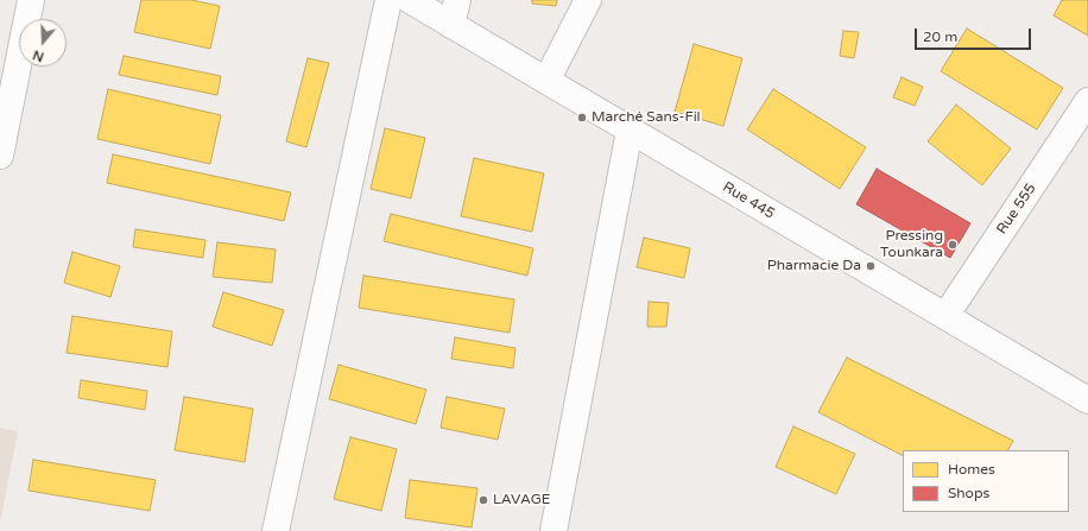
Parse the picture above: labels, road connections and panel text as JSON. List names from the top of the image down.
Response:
{
  "streets": {
    "street": ["Rue 445", "Rue 555"]
  },
  "crossings": [
    ["Rue 445", "Rue 555"]
  ],
  "places": [
    "Marché Sans-Fil",
    "Pressing Tounkara",
    "Pharmacie Da",
    "LAVAGE"
  ],
  "legend": ["Homes", "Shops"],
  "scale_bar": "20 m",
  "north": "bottom"
}
